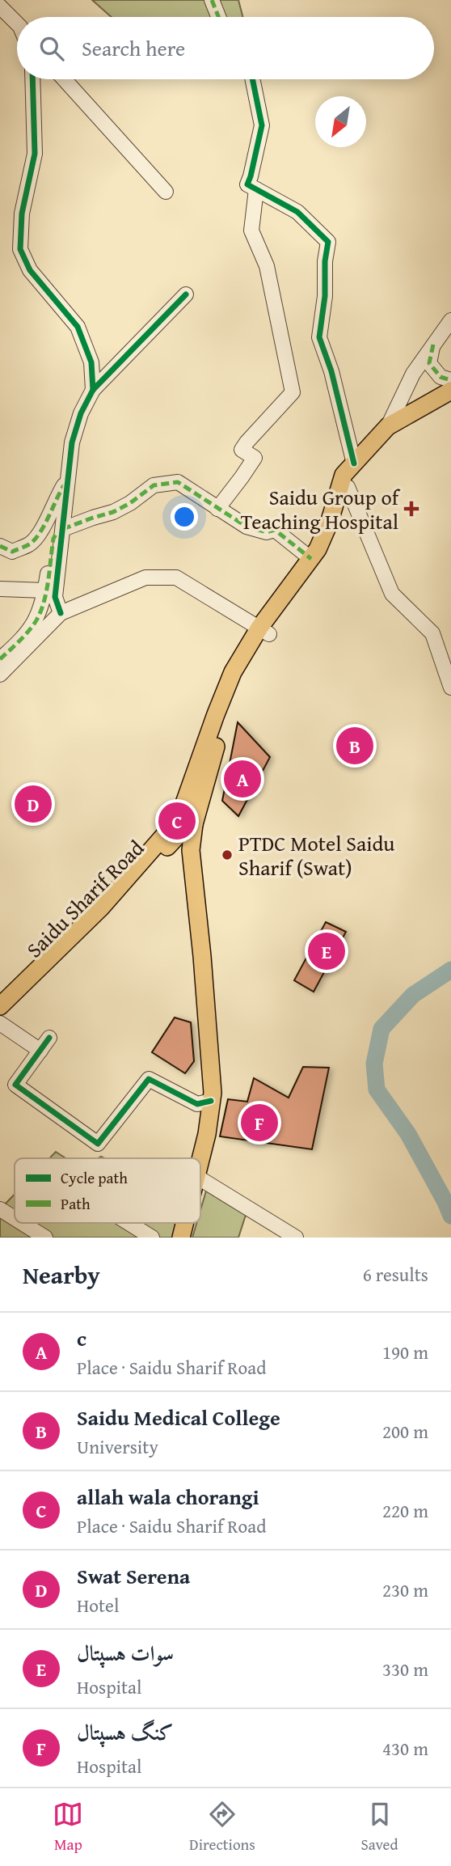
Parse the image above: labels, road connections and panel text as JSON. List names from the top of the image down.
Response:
{
  "streets": {
    "main road": ["Saidu Sharif Road"]
  },
  "places": {
    "health": ["Saidu Group of Teaching Hospital"],
    "other": ["PTDC Motel Saidu Sharif (Swat)"]
  },
  "legend": ["Cycle path", "Path"],
  "north": "bottom left",
  "page": {
    "search": "Search here",
    "pins": [
      "B",
      "A",
      "D",
      "C",
      "E",
      "F"
    ],
    "heading": ["Nearby", "6 results"],
    "list": [
      {
        "mark": "A",
        "name": "c",
        "note": "Place · Saidu Sharif Road",
        "value": "190 m"
      },
      {
        "mark": "B",
        "name": "Saidu Medical College",
        "note": "University",
        "value": "200 m"
      },
      {
        "mark": "C",
        "name": "allah wala chorangi",
        "note": "Place · Saidu Sharif Road",
        "value": "220 m"
      },
      {
        "mark": "D",
        "name": "Swat Serena",
        "note": "Hotel",
        "value": "230 m"
      },
      {
        "mark": "E",
        "name": "سوات ہسپتال",
        "note": "Hospital",
        "value": "330 m"
      },
      {
        "mark": "F",
        "name": "کنگ ہسپتال",
        "note": "Hospital",
        "value": "430 m"
      }
    ],
    "nav": ["Map", "Directions", "Saved"]
  }
}
